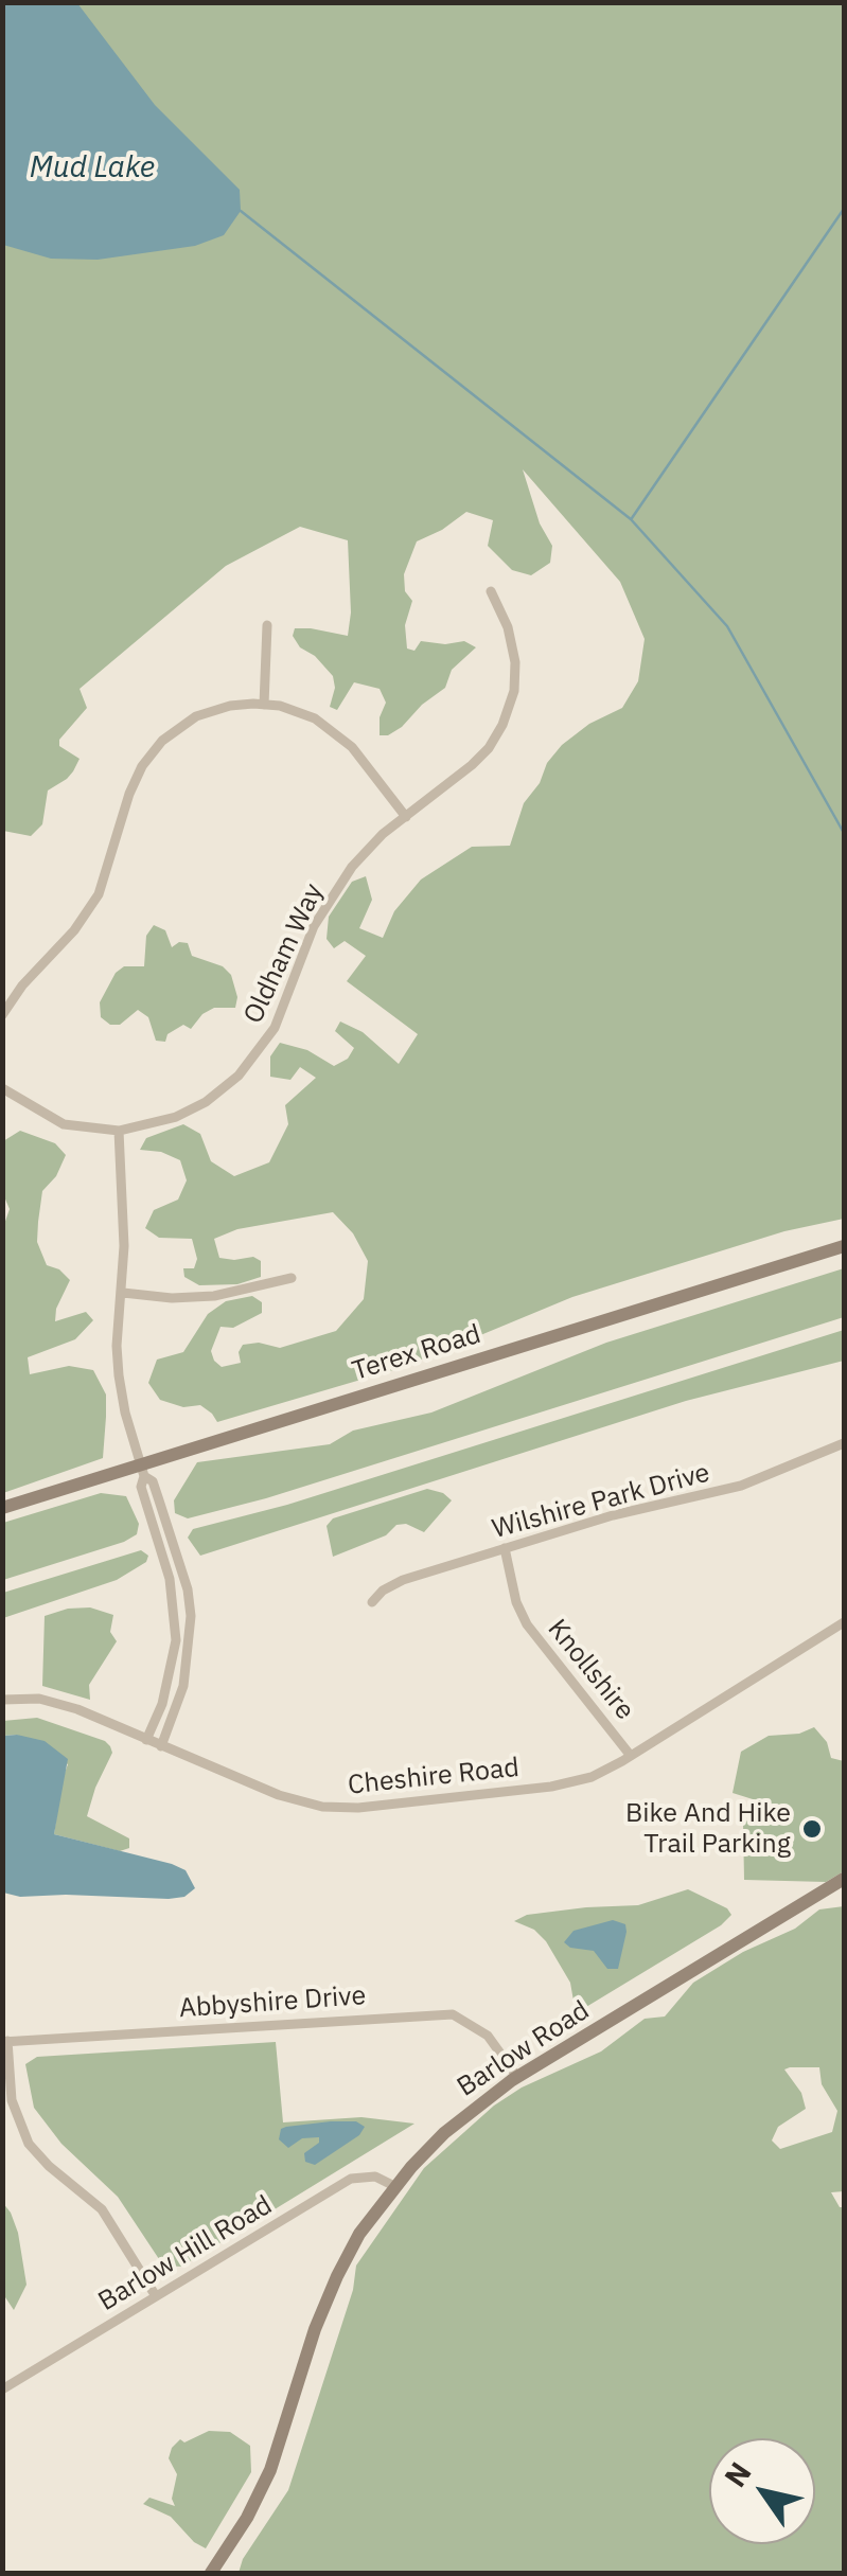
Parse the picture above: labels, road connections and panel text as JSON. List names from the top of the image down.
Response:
{
  "streets": {
    "street": [
      "Oldham Way",
      "Terex Road",
      "Wilshire Park Drive",
      "Knollshire",
      "Cheshire Road",
      "Abbyshire Drive",
      "Barlow Road",
      "Barlow Hill Road"
    ]
  },
  "crossings": [
    ["Wilshire Park Drive", "Knollshire"],
    ["Knollshire", "Cheshire Road"],
    ["Abbyshire Drive", "Barlow Road"],
    ["Barlow Road", "Barlow Hill Road"]
  ],
  "water": ["Mud Lake"],
  "places": ["Bike And Hike Trail Parking"],
  "north": "top left"
}
